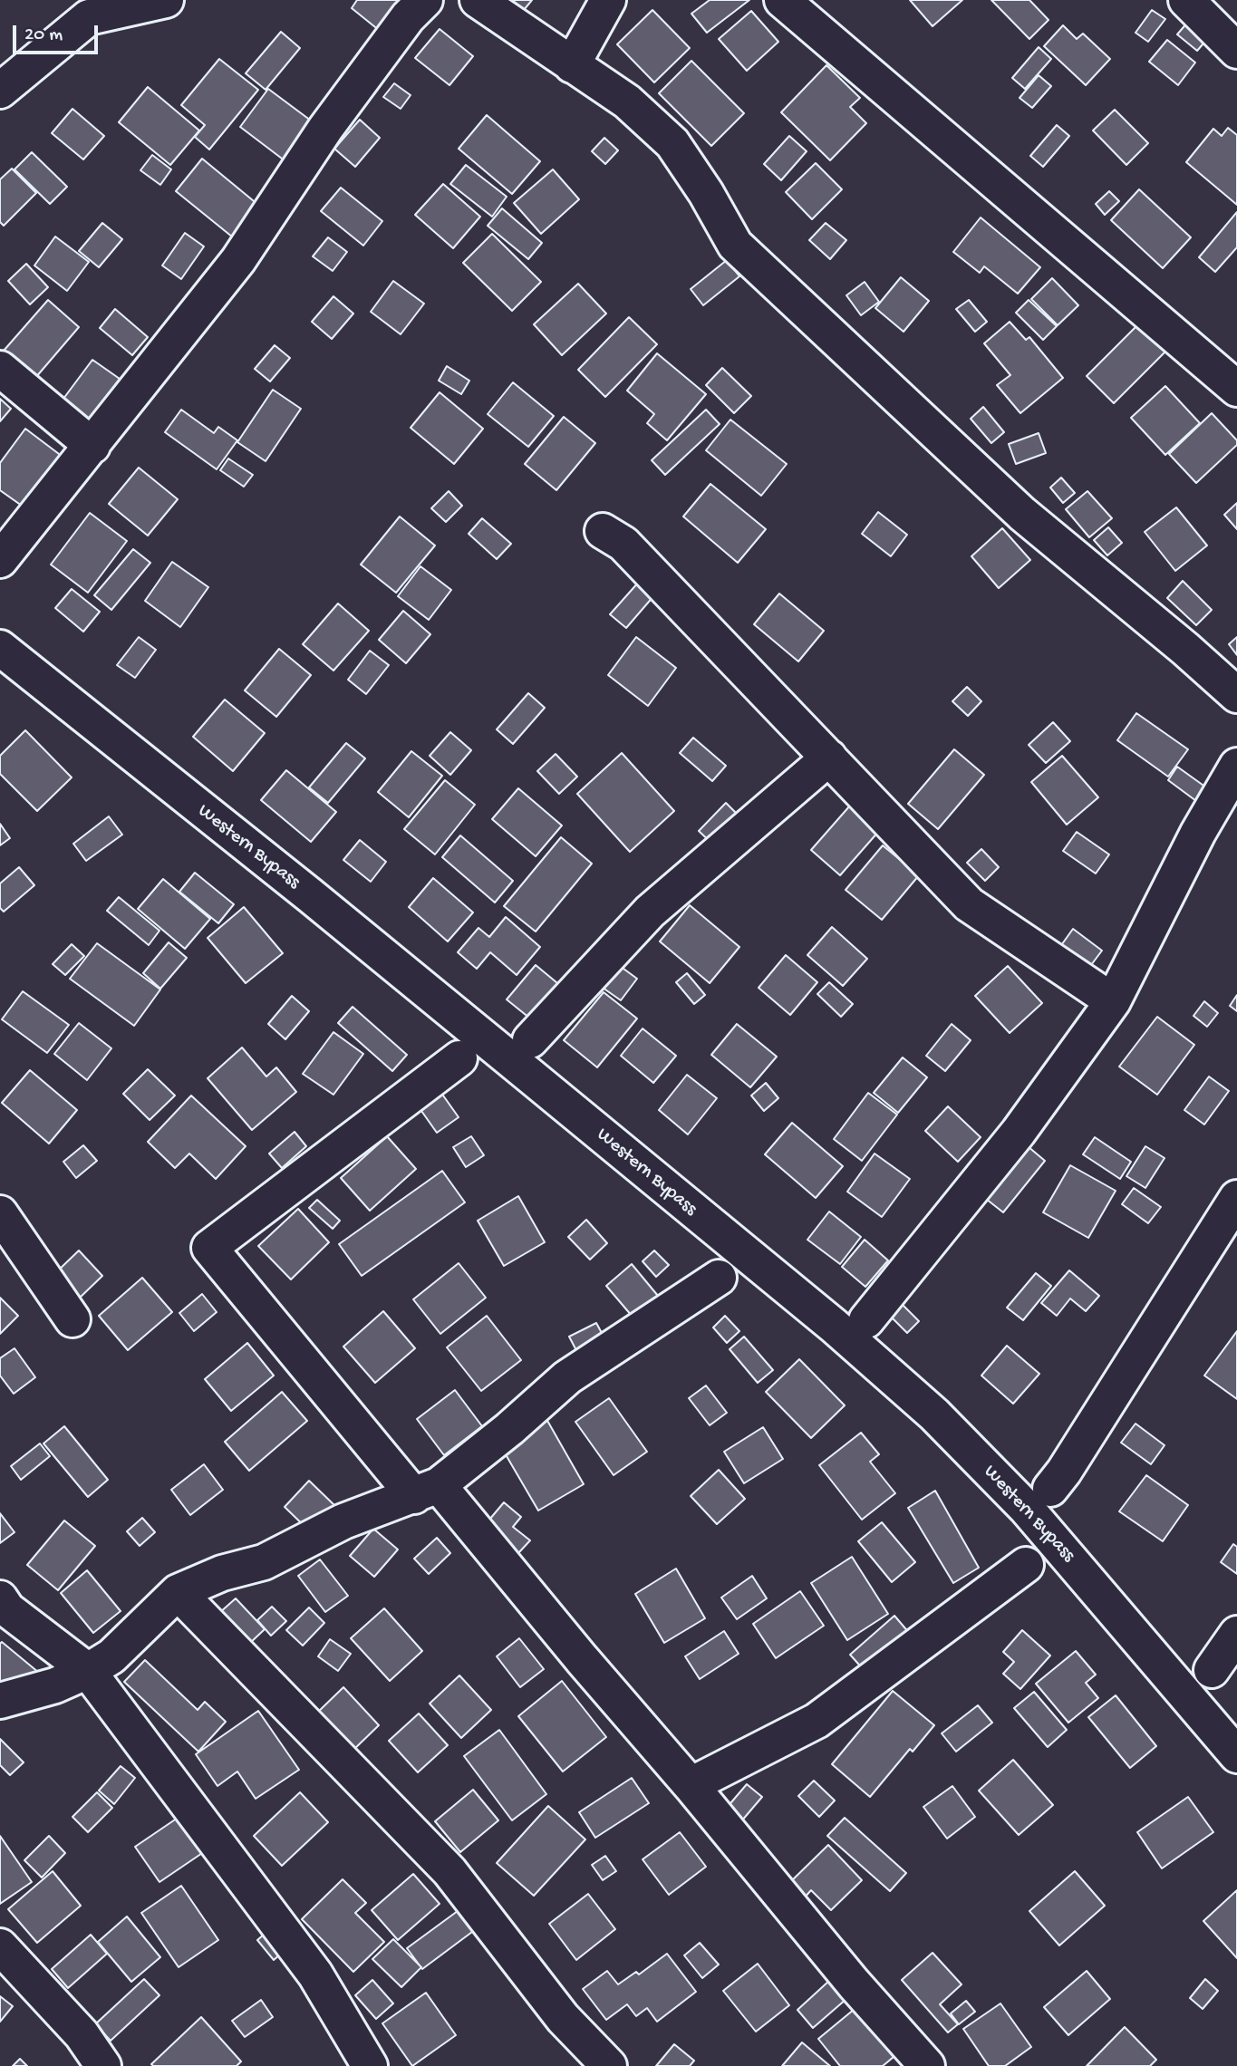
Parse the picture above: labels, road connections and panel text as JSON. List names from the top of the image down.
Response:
{
  "streets": {
    "street": ["Western Bypass"]
  },
  "scale_bar": "20 m"
}
